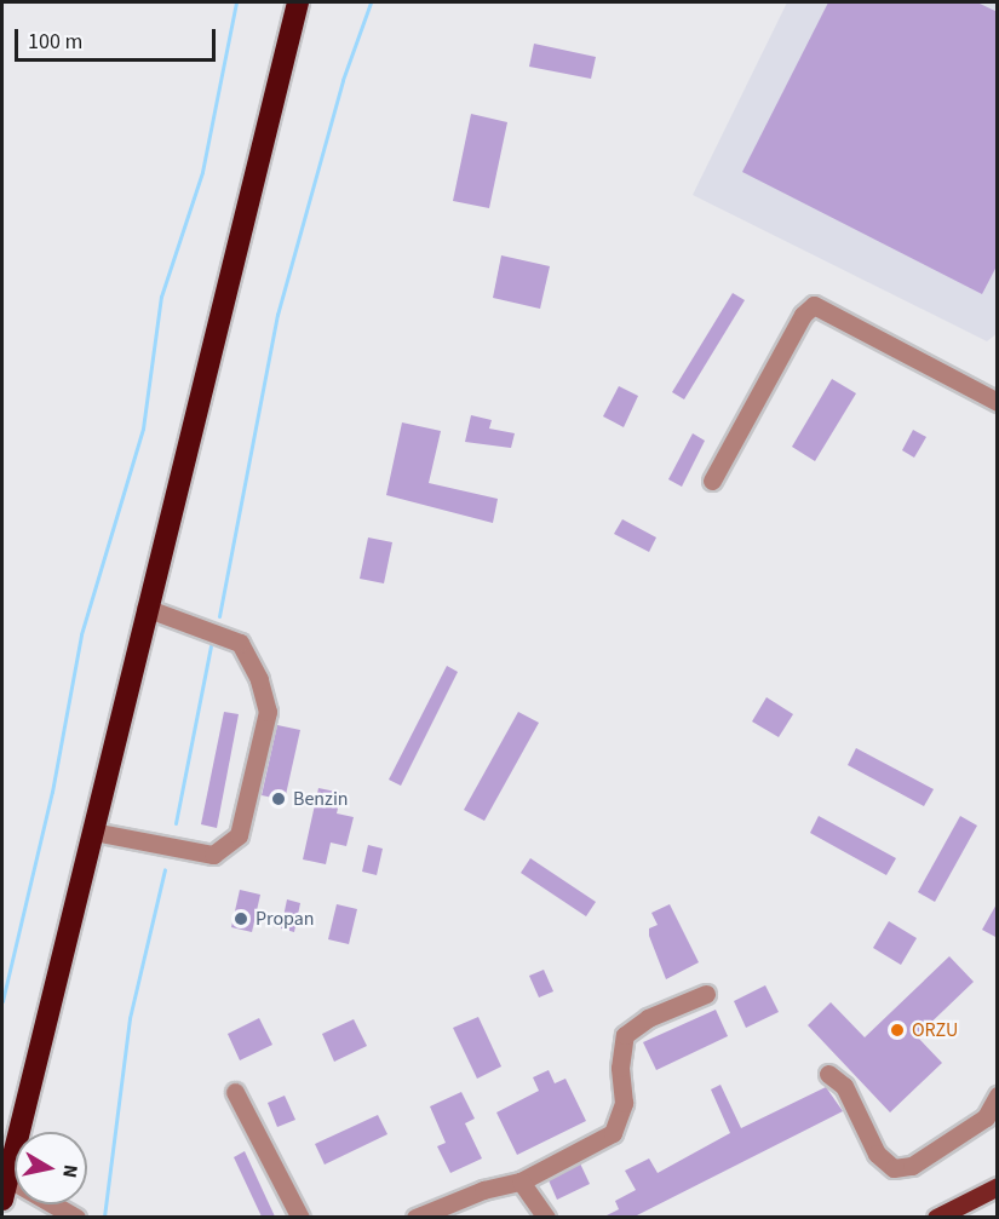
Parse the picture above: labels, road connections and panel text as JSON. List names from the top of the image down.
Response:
{
  "places": ["Benzin", "Propan", "ORZU"],
  "scale_bar": "100 m",
  "north": "right"
}
